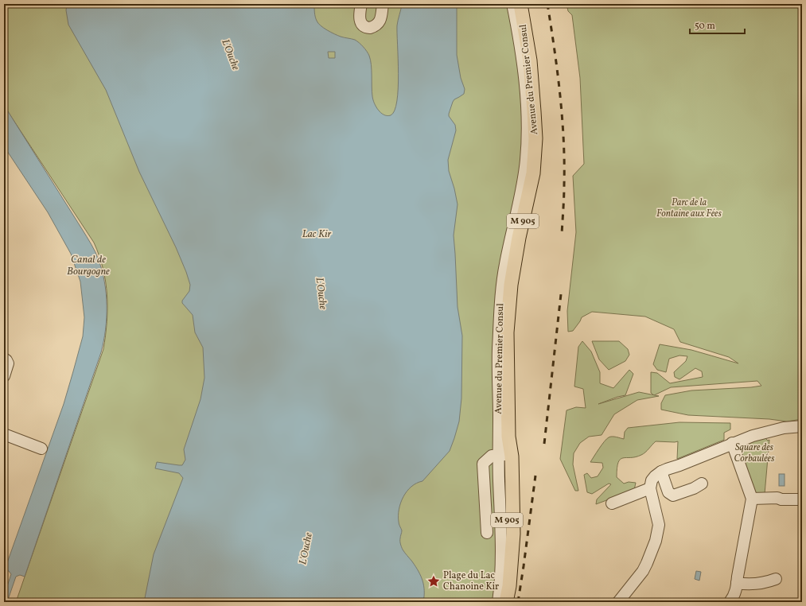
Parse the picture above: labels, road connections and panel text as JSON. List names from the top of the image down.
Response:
{
  "streets": {
    "main road": ["Avenue du Premier Consul", "M 905"]
  },
  "water": ["L'Ouche", "Lac Kir", "Canal de Bourgogne"],
  "parks": ["Parc de la Fontaine aux Fées", "Square des Corbaulées"],
  "places": {
    "place": ["Plage du Lac Chanoine Kir"]
  },
  "scale_bar": "50 m"
}
